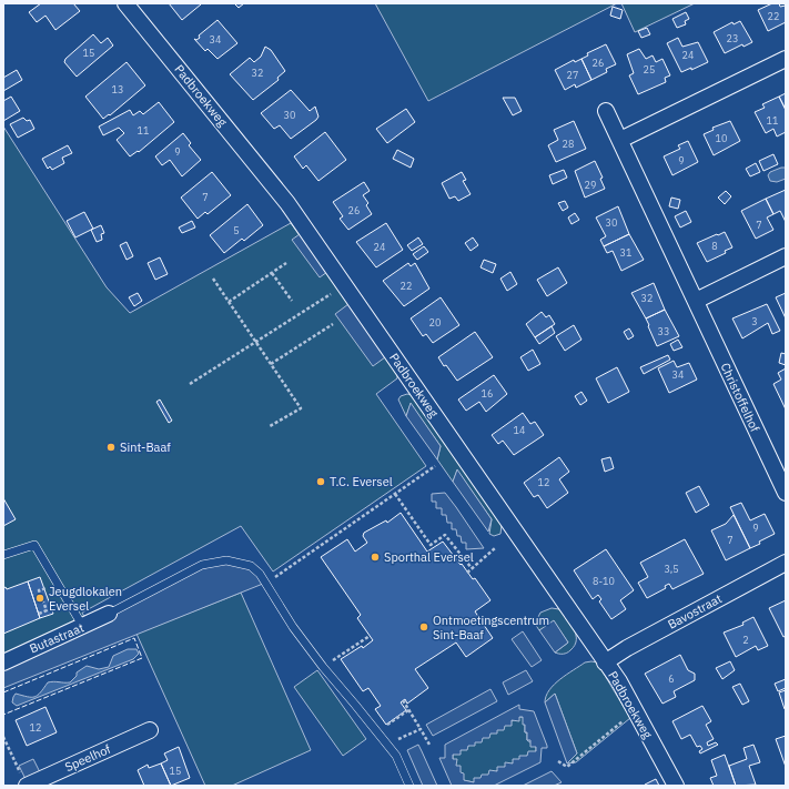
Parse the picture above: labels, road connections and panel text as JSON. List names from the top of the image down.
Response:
{
  "streets": {
    "street": [
      "Padbroekweg",
      "Christoffelhof",
      "Bavostraat",
      "Butastraat",
      "Speelhof"
    ]
  },
  "crossings": [
    ["Padbroekweg", "Bavostraat"]
  ],
  "places": [
    "Sint-Baaf",
    "T.C. Eversel",
    "Sporthal Eversel",
    "Jeugdlokalen Eversel",
    "Ontmoetingscentrum Sint-Baaf"
  ],
  "house_numbers": [
    "22",
    "23",
    "34",
    "15",
    "24",
    "26",
    "25",
    "32",
    "27",
    "13",
    "30",
    "11",
    "11",
    "10",
    "28",
    "9",
    "9",
    "29",
    "7",
    "26",
    "30",
    "7",
    "5",
    "8",
    "24",
    "31",
    "22",
    "32",
    "3",
    "20",
    "33",
    "34",
    "16",
    "14",
    "12",
    "9",
    "7",
    "3,5",
    "8-10",
    "2",
    "6",
    "12",
    "15"
  ]
}
